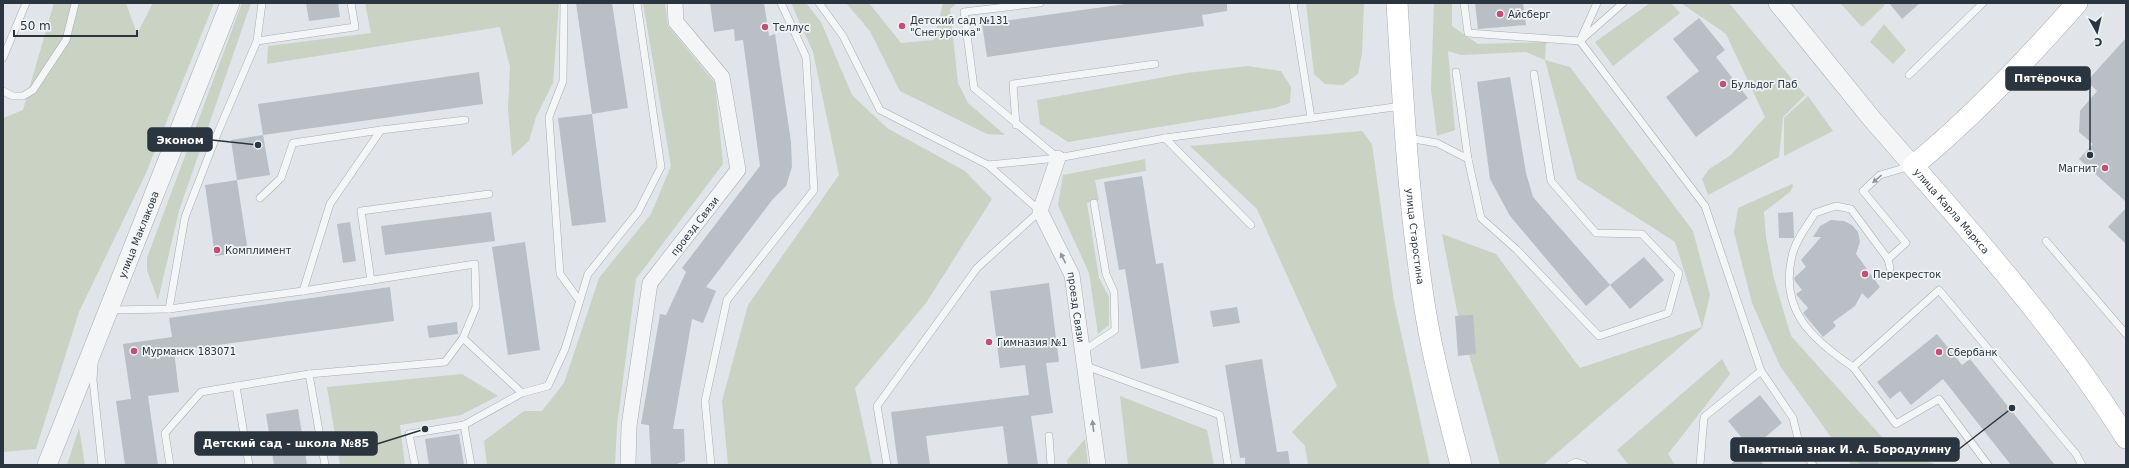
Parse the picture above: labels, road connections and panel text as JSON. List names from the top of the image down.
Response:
{
  "streets": {
    "main road": ["улица Карла Маркса", "улица Старостина"],
    "street": ["проезд Связи", "улица Маклакова"]
  },
  "places": [
    "Айсберг",
    "Детский сад №131 \"Снегурочка\"",
    "Теллус",
    "Бульдог Паб",
    "Эконом",
    "Пятёрочка",
    "Магнит",
    "Комплимент",
    "Перекресток",
    "Гимназия №1",
    "Мурманск 183071",
    "Сбербанк",
    "Памятный знак И. А. Бородулину",
    "Детский сад - школа №85"
  ],
  "scale_bar": "50 m",
  "north": "bottom"
}
